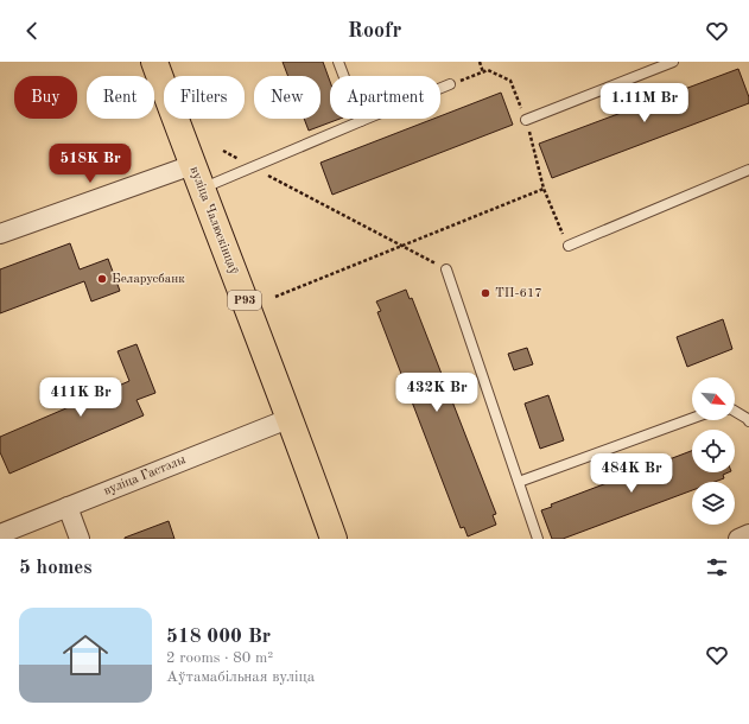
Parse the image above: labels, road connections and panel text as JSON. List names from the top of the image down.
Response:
{
  "streets": {
    "main road": ["вуліца Чалюскінцаў", "Р93"],
    "street": ["вуліца Гастэлы"]
  },
  "crossings": [
    ["вуліца Чалюскінцаў", "вуліца Гастэлы"]
  ],
  "places": ["Беларусбанк", "ТП-617"],
  "north": "bottom right",
  "page": {
    "header": "Roofr",
    "chip": [
      "Buy",
      "Rent",
      "Filters",
      "New",
      "Apartment"
    ],
    "price": [
      "1.11M Br",
      "518K Br",
      "432K Br",
      "411K Br",
      "484K Br"
    ],
    "heading": "5 homes",
    "list": [
      {
        "name": "518 000 Br",
        "note": "2 rooms · 80 m² · Аўтамабільная вуліца"
      }
    ]
  }
}
